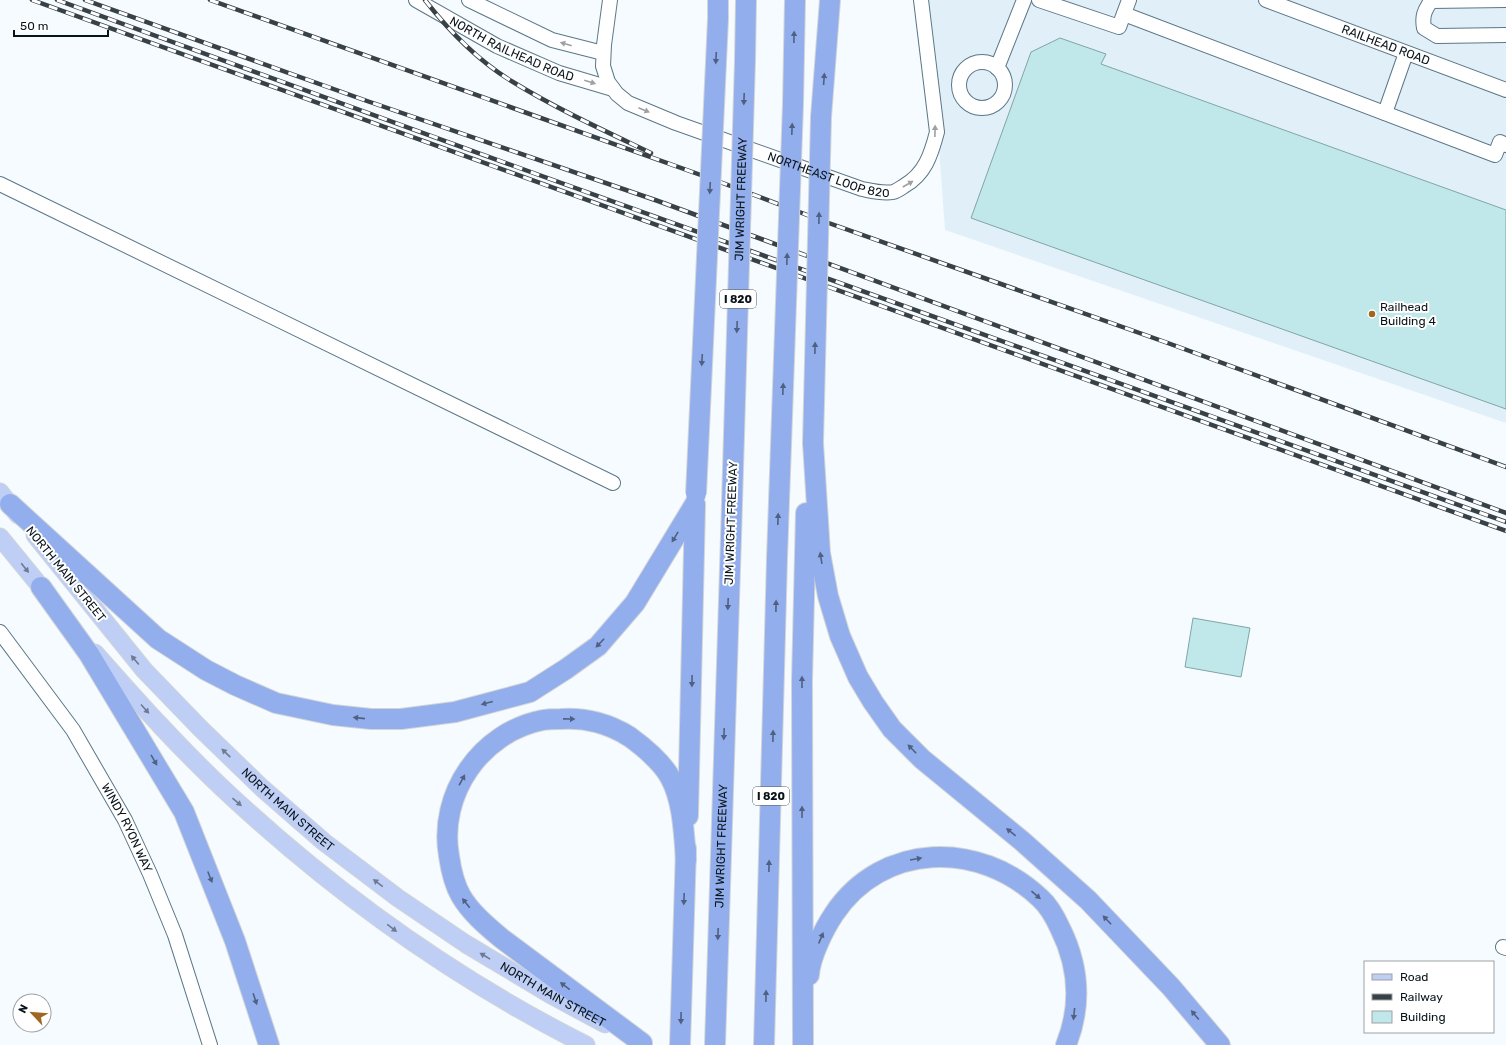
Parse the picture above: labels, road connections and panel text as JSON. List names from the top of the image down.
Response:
{
  "streets": {
    "highway": ["JIM WRIGHT FREEWAY", "I 820"],
    "main road": ["NORTH MAIN STREET"],
    "street": [
      "RAILHEAD ROAD",
      "NORTH RAILHEAD ROAD",
      "NORTHEAST LOOP 820",
      "WINDY RYON WAY"
    ]
  },
  "crossings": [
    ["NORTH RAILHEAD ROAD", "NORTHEAST LOOP 820"]
  ],
  "places": ["Railhead Building 4"],
  "legend": ["Road", "Railway", "Building"],
  "scale_bar": "50 m",
  "north": "top left"
}
